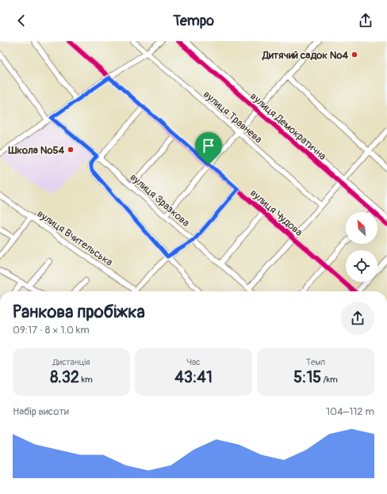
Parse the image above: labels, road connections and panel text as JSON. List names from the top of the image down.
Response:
{
  "streets": {
    "street": [
      "вулиця Травнева",
      "вулиця Демократична",
      "вулиця Зразкова",
      "вулиця Чудова",
      "вулиця Вчительська"
    ]
  },
  "places": ["Дитячий садок №4", "Школа №54"],
  "north": "top left",
  "page": {
    "header": "Tempo",
    "heading": ["Ранкова пробіжка", "09:17 · 8 × 1.0 km"],
    "stats": [
      ["Дистанція", "8.32 km"],
      ["Час", "43:41"],
      ["Темп", "5:15 /km"]
    ],
    "chart": ["Набір висоти", "104–112 m"]
  }
}
